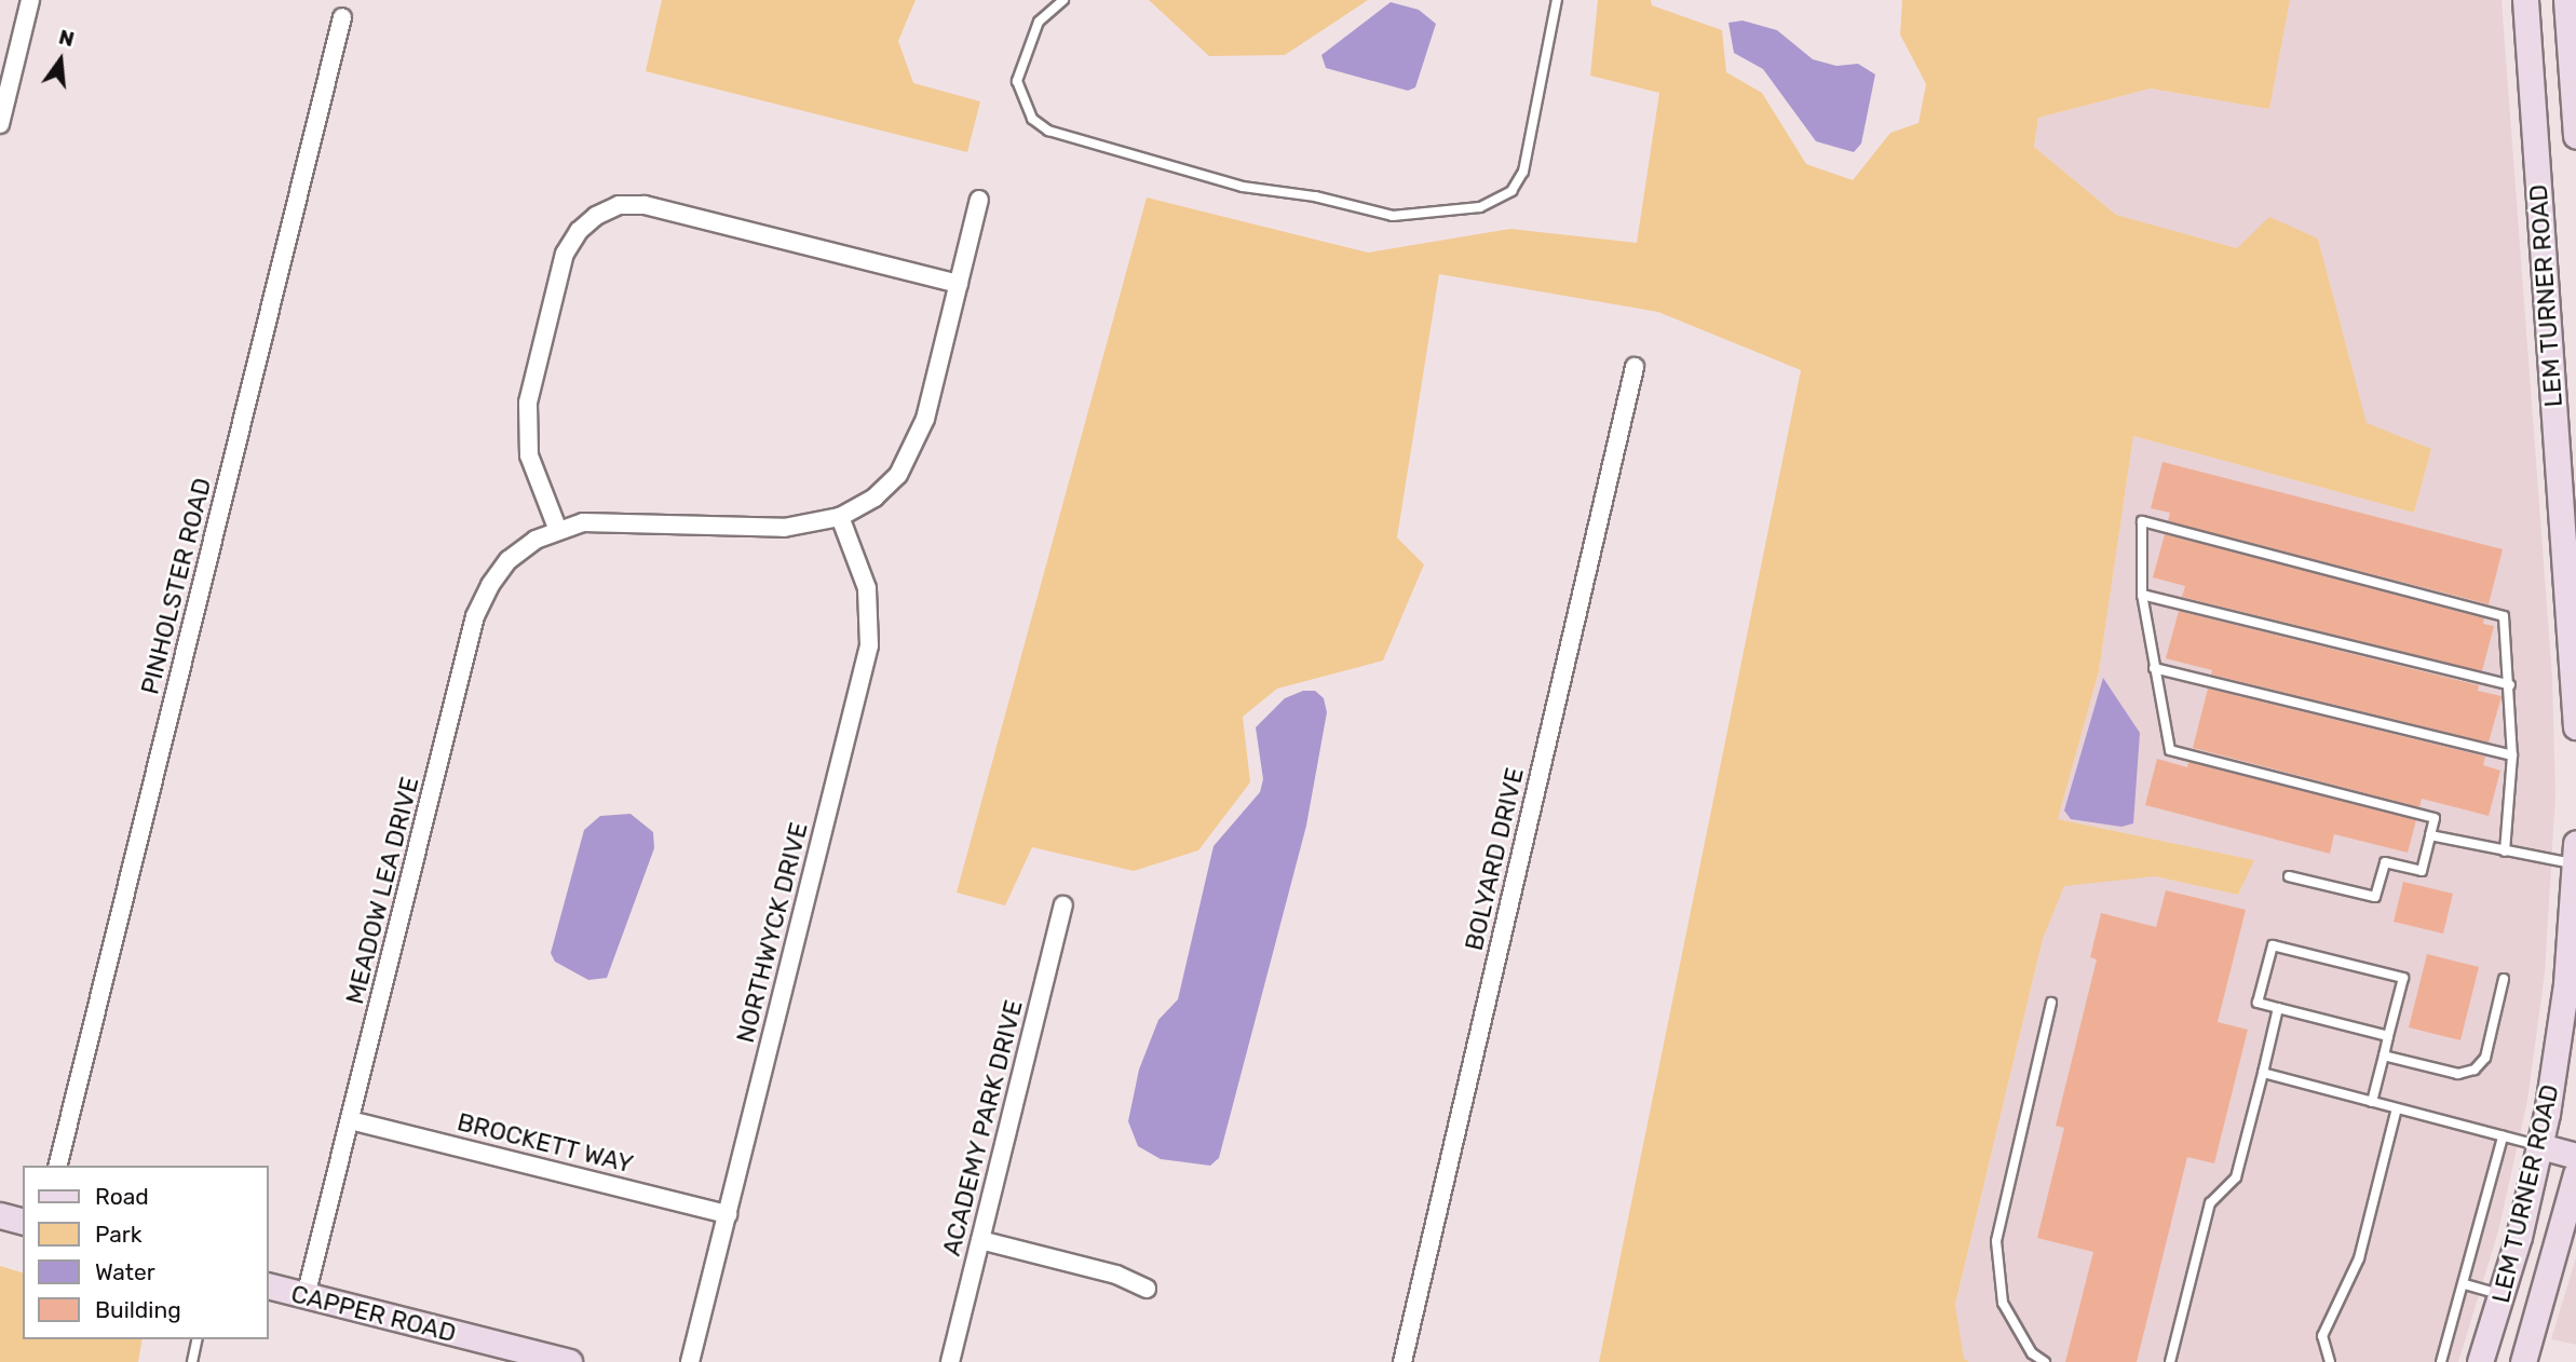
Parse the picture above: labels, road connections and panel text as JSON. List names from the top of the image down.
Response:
{
  "streets": {
    "main road": ["LEM TURNER ROAD", "CAPPER ROAD"],
    "street": [
      "PINHOLSTER ROAD",
      "BOLYARD DRIVE",
      "MEADOW LEA DRIVE",
      "NORTHWYCK DRIVE",
      "ACADEMY PARK DRIVE",
      "BROCKETT WAY"
    ]
  },
  "crossings": [
    ["MEADOW LEA DRIVE", "BROCKETT WAY"],
    ["MEADOW LEA DRIVE", "CAPPER ROAD"],
    ["NORTHWYCK DRIVE", "BROCKETT WAY"]
  ],
  "legend": [
    "Road",
    "Park",
    "Water",
    "Building"
  ],
  "north": "top"
}
